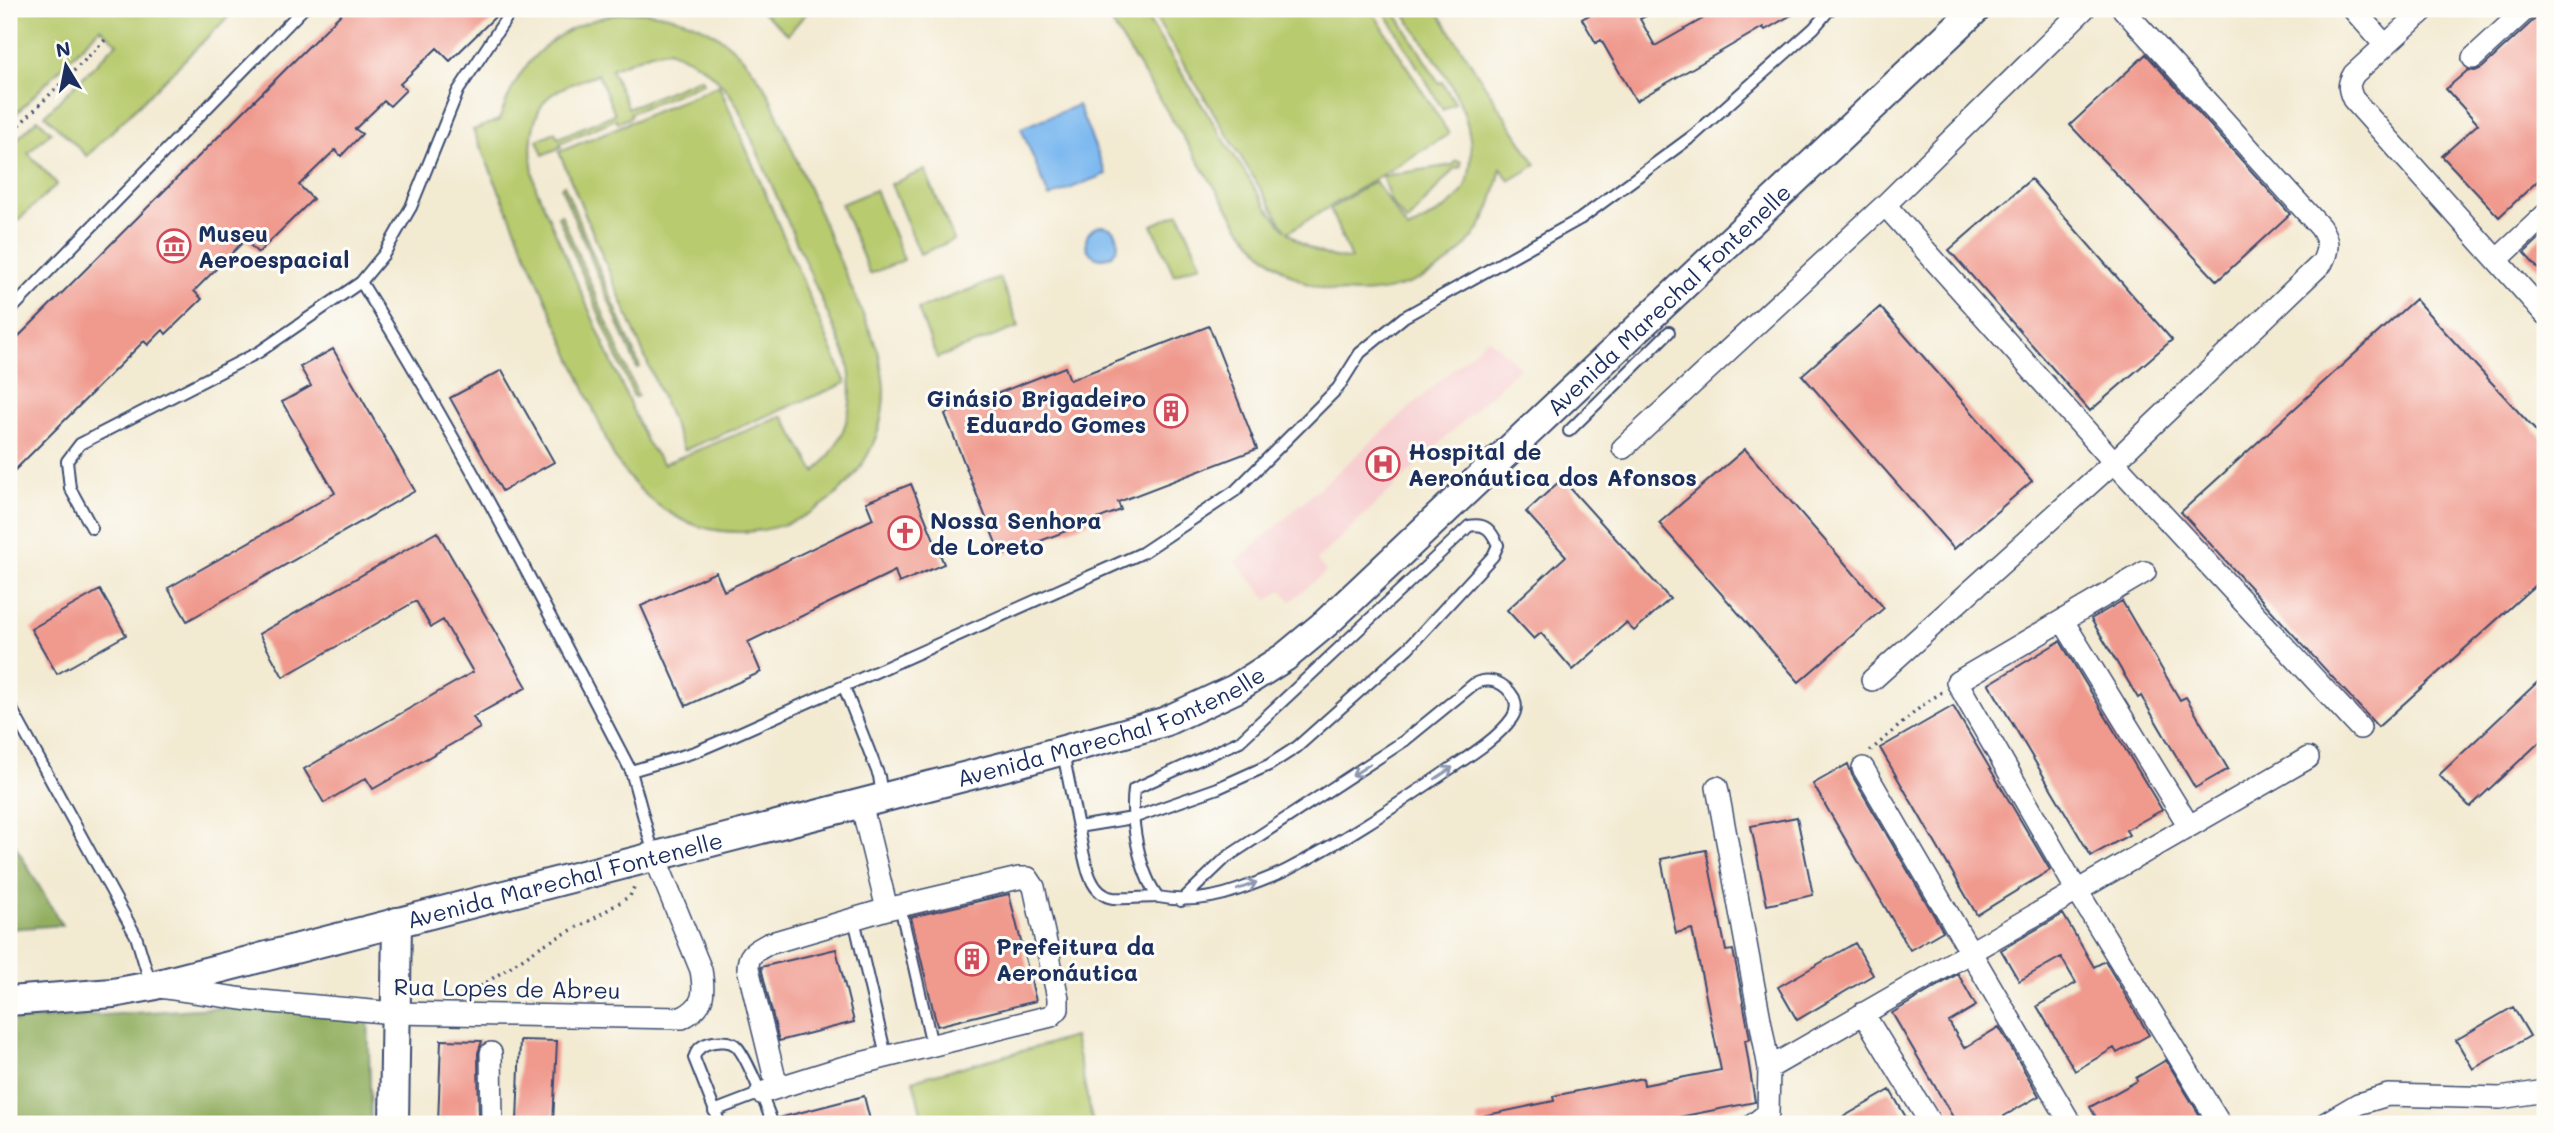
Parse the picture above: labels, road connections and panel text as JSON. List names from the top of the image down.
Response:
{
  "streets": {
    "main road": ["Avenida Marechal Fontenelle"],
    "street": ["Rua Lopes de Abreu"]
  },
  "crossings": [
    ["Avenida Marechal Fontenelle", "Rua Lopes de Abreu"]
  ],
  "places": {
    "museum": ["Museu Aeroespacial"],
    "building": ["Ginásio Brigadeiro Eduardo Gomes", "Prefeitura da Aeronáutica"],
    "hospital": ["Hospital de Aeronáutica dos Afonsos"],
    "church": ["Nossa Senhora de Loreto"]
  },
  "north": "top"
}
